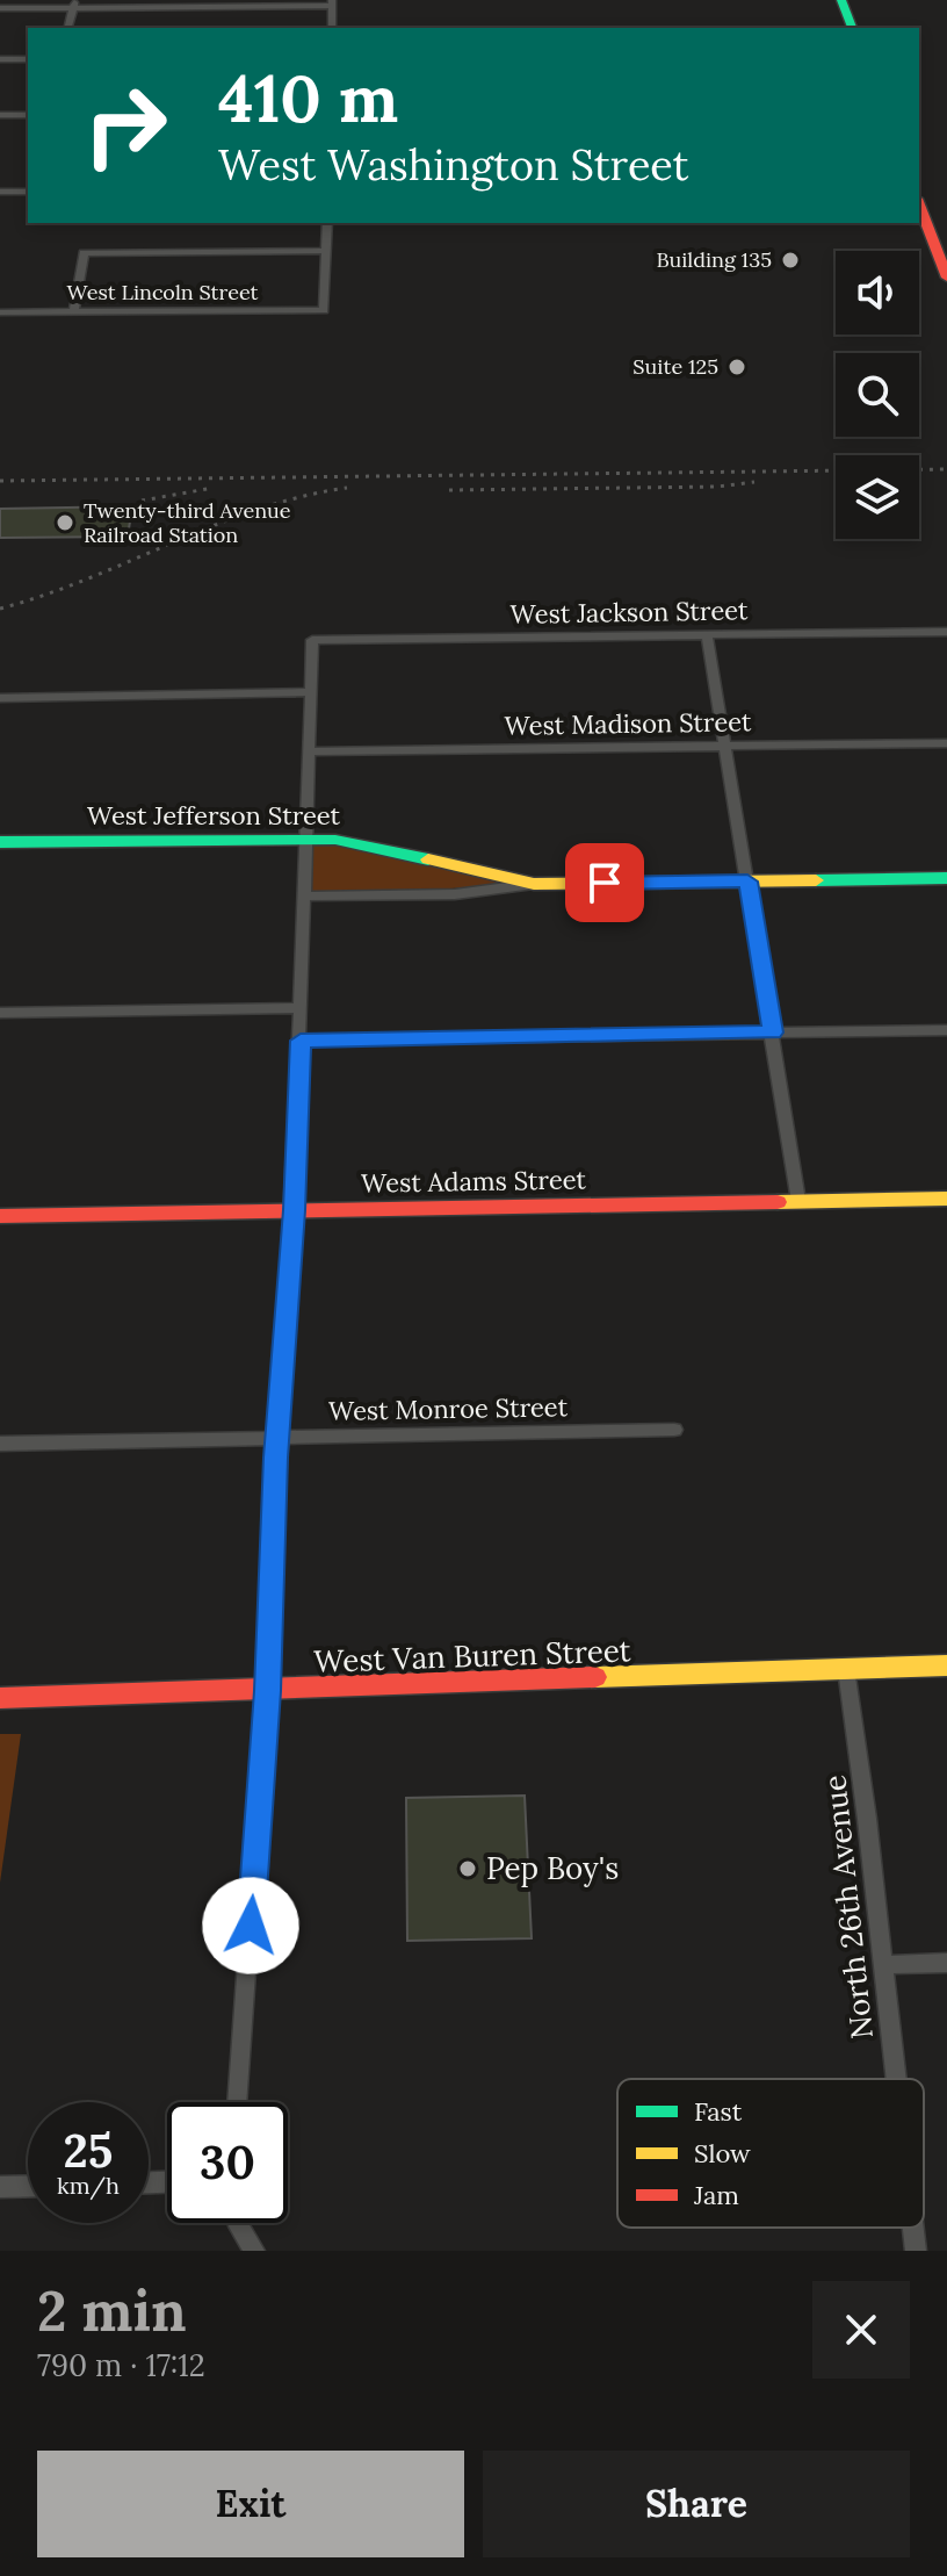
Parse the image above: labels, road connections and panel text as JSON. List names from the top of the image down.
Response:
{
  "streets": {
    "street": [
      "West Lincoln Street",
      "West Jackson Street",
      "West Madison Street",
      "West Jefferson Street",
      "West Adams Street",
      "West Monroe Street",
      "West Van Buren Street",
      "North 26th Avenue"
    ]
  },
  "crossings": [
    ["West Van Buren Street", "North 26th Avenue"]
  ],
  "places": [
    "Building 135",
    "Suite 125",
    "Twenty-third Avenue Railroad Station",
    "Pep Boy's"
  ],
  "legend": ["Fast", "Slow", "Jam"],
  "page": {
    "turn": ["410 m", "West Washington Street"],
    "speed": "25 km/h",
    "limit": "30",
    "heading": ["2 min", "790 m · 17:12"],
    "buttons": ["Exit", "Share"]
  }
}
